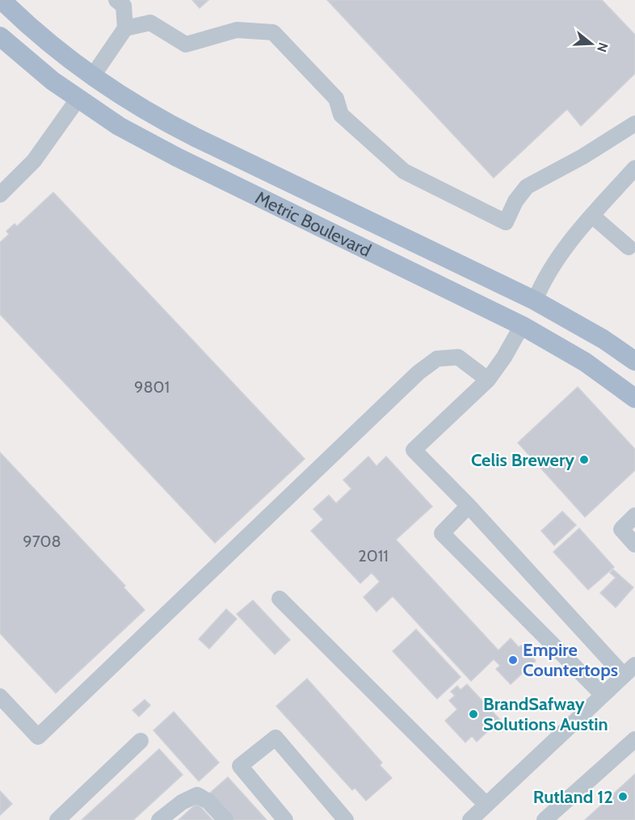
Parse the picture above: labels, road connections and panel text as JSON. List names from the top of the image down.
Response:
{
  "streets": {
    "main road": ["Metric Boulevard"]
  },
  "places": [
    "Celis Brewery",
    "Empire Countertops",
    "BrandSafway Solutions Austin",
    "Rutland 12"
  ],
  "house_numbers": ["9801", "9708", "2011"],
  "north": "right"
}
